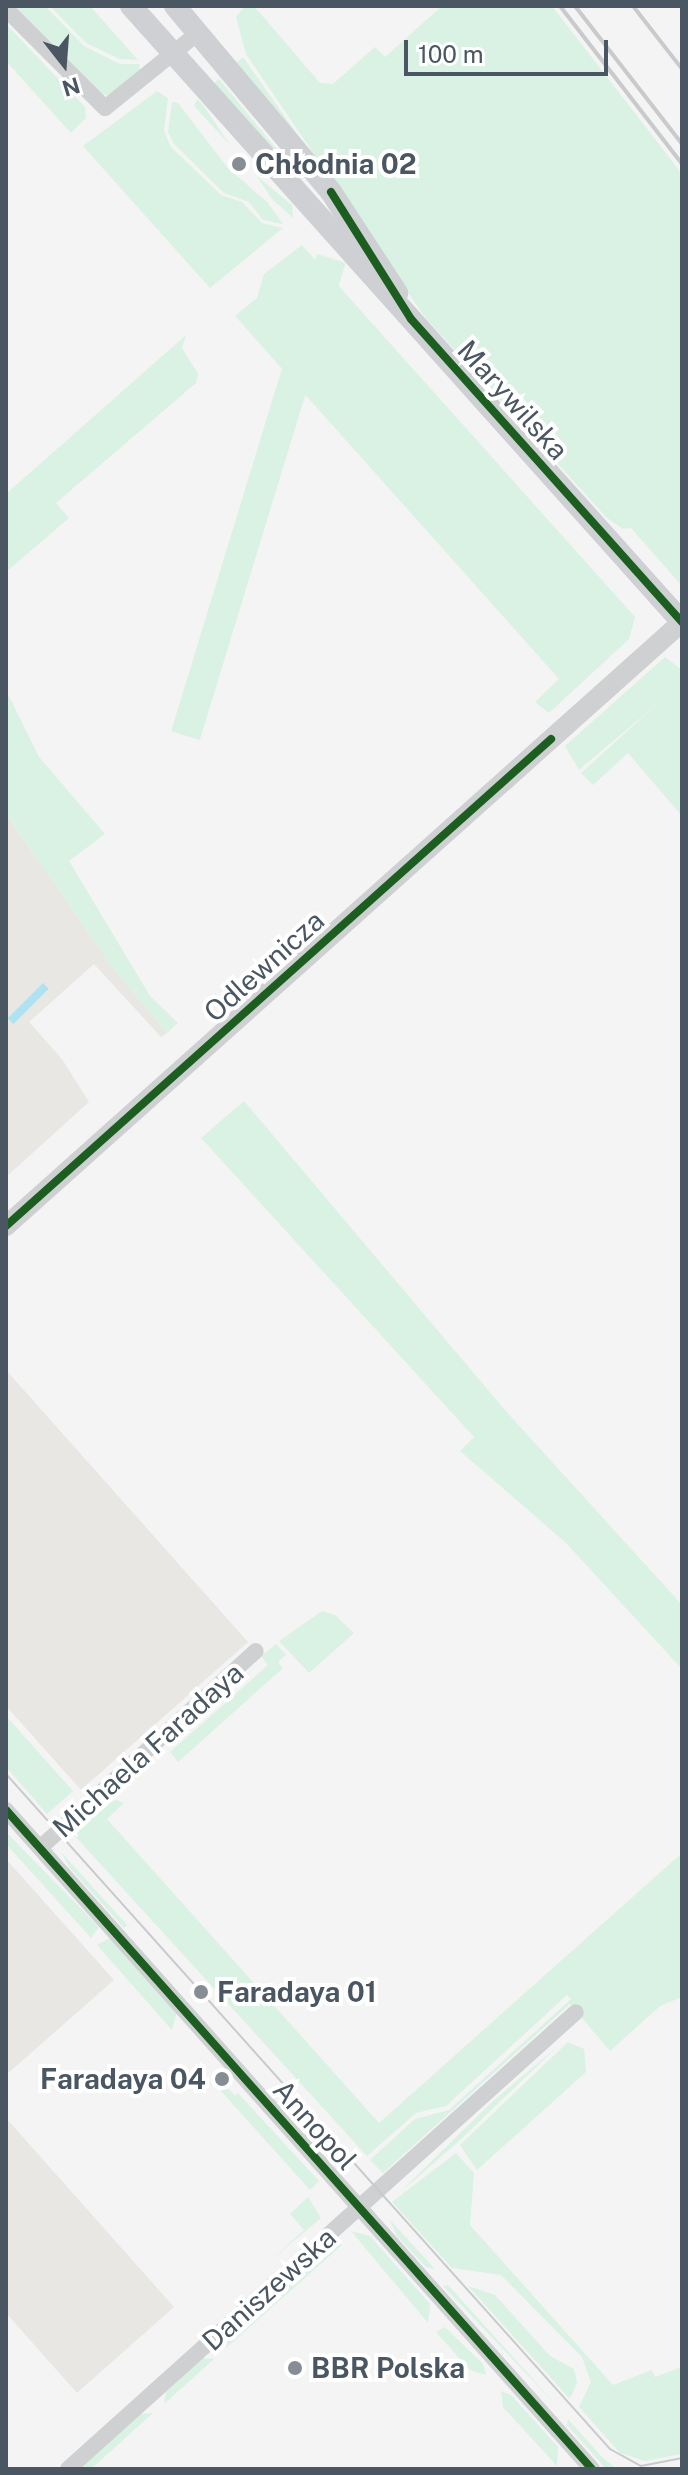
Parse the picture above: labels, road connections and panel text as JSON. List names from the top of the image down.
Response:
{
  "streets": {
    "main road": ["Marywilska"],
    "street": [
      "Odlewnicza",
      "Michaela Faradaya",
      "Annopol",
      "Daniszewska"
    ]
  },
  "crossings": [
    ["Marywilska", "Odlewnicza"],
    ["Michaela Faradaya", "Annopol"],
    ["Annopol", "Daniszewska"]
  ],
  "places": [
    "Chłodnia 02",
    "Faradaya 01",
    "Faradaya 04",
    "BBR Polska"
  ],
  "scale_bar": "100 m",
  "north": "bottom"
}
